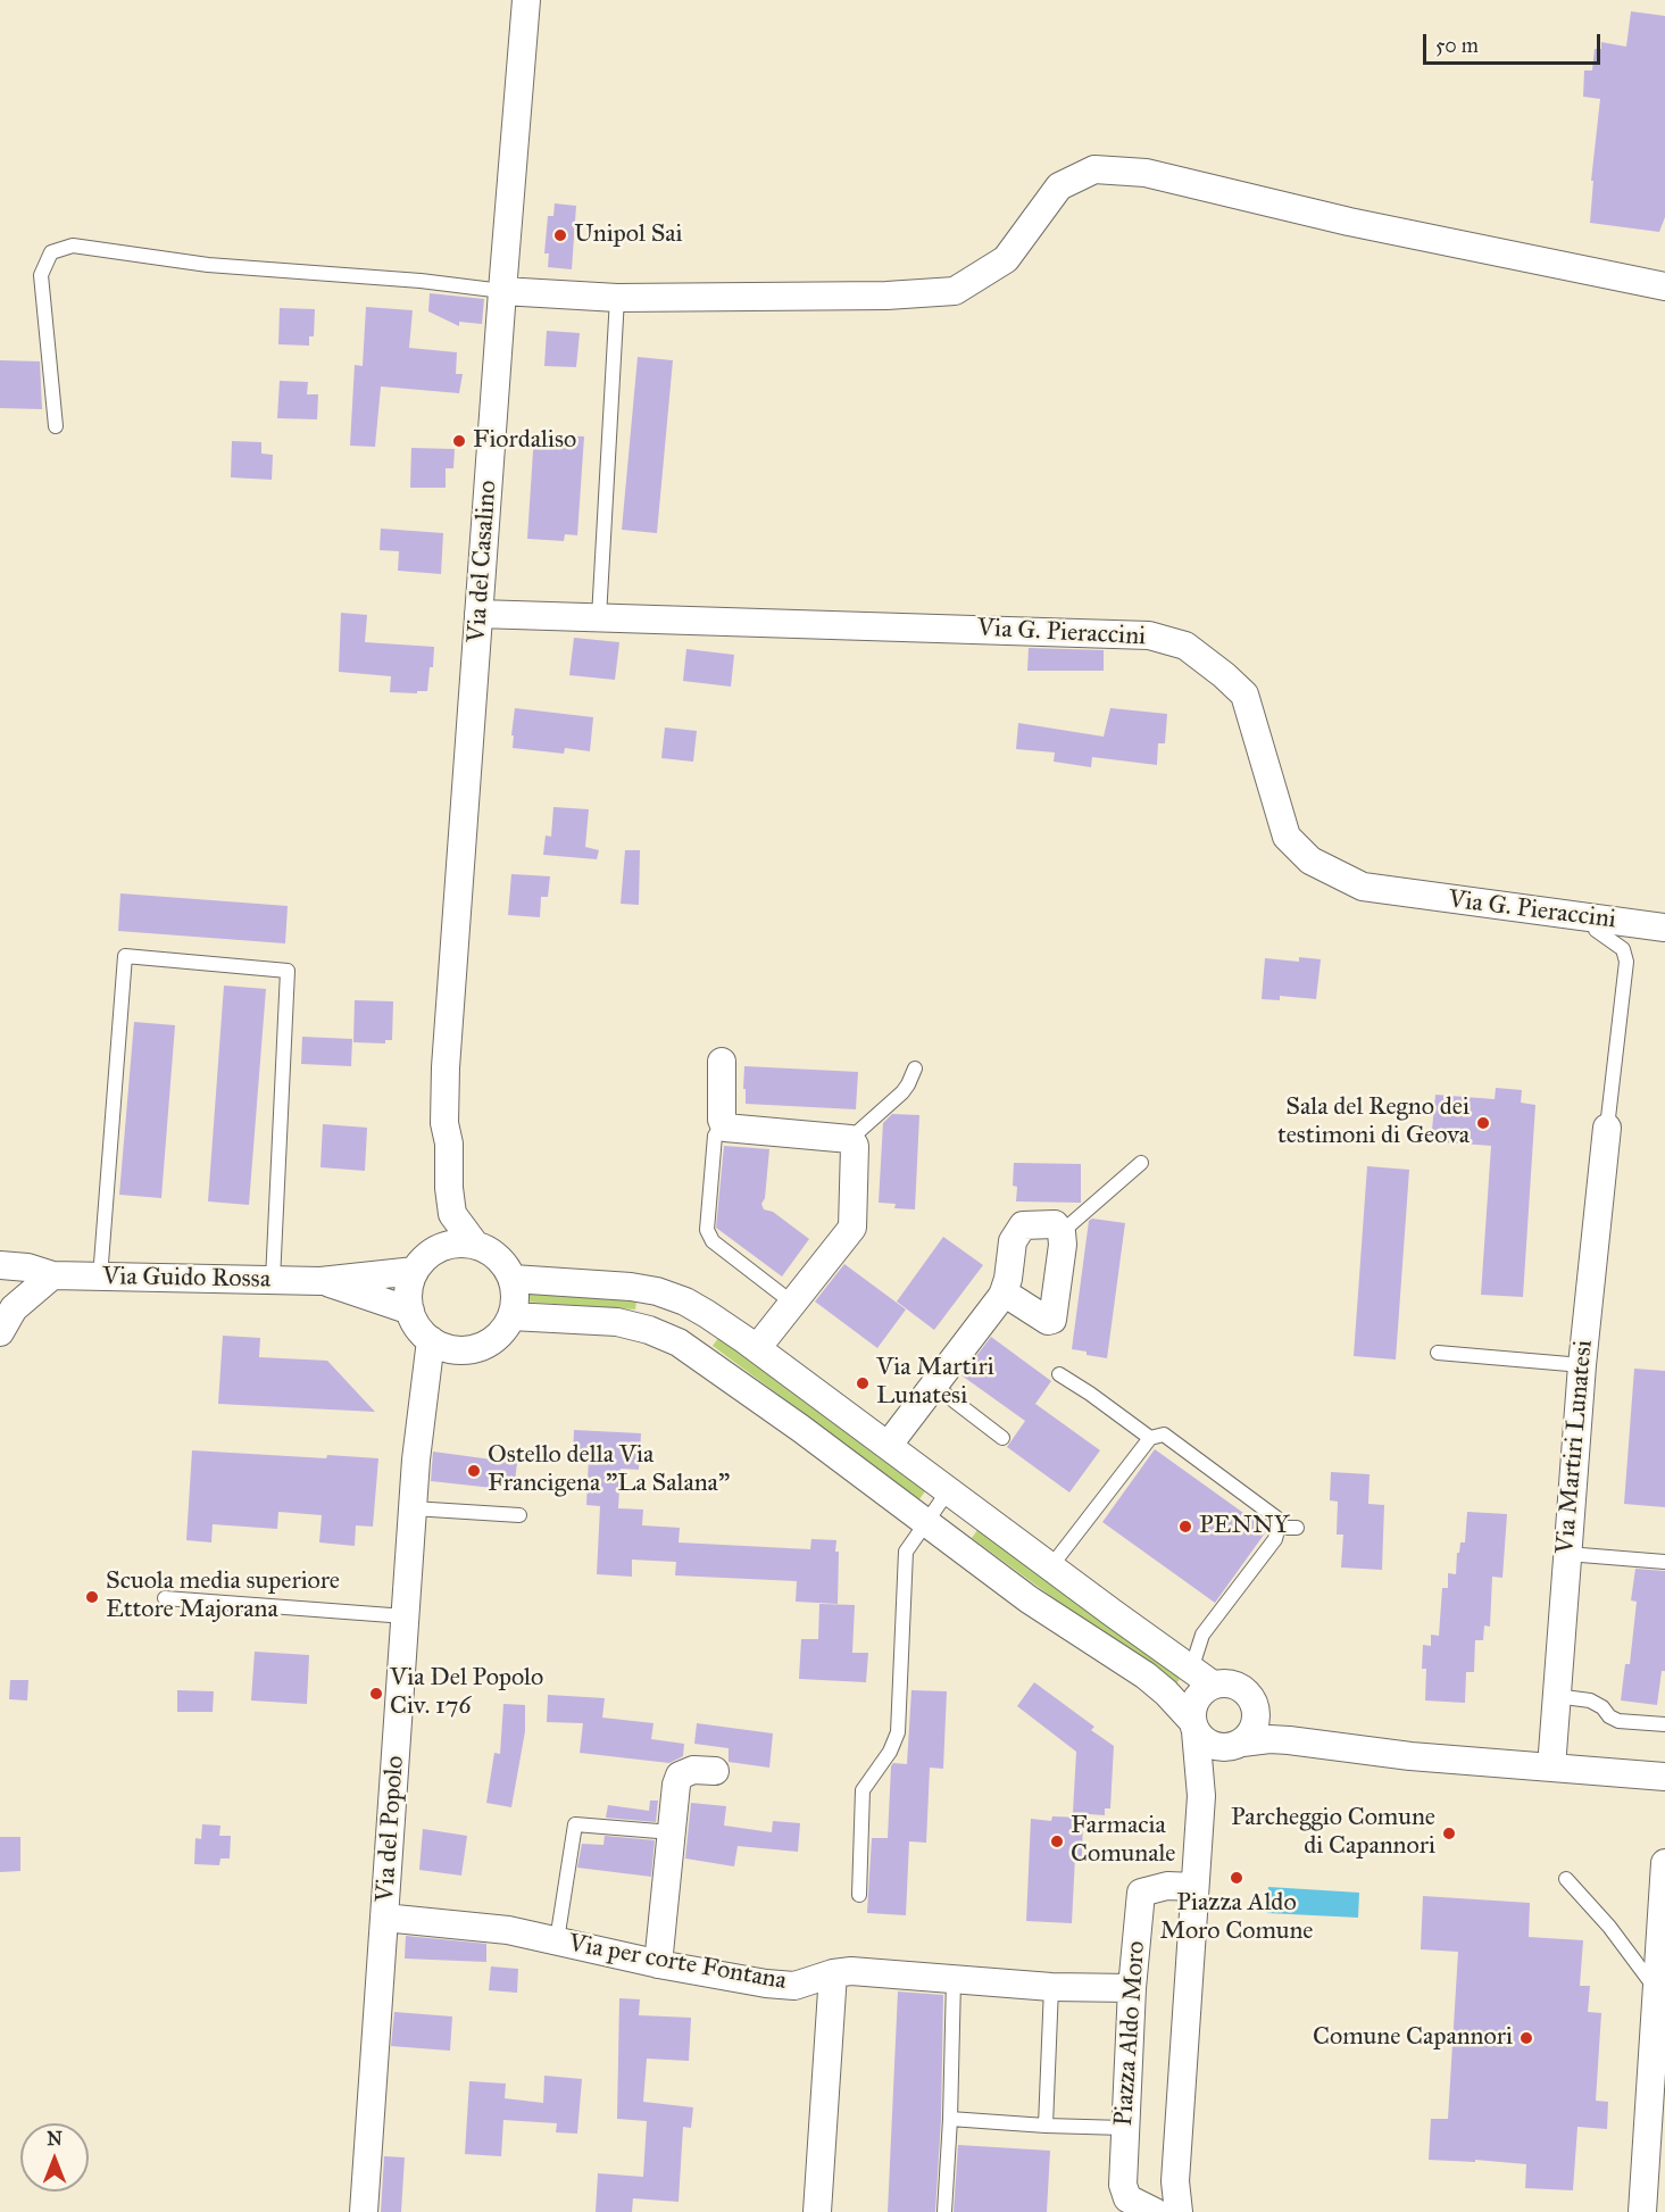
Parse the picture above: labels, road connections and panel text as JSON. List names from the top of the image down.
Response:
{
  "streets": {
    "street": [
      "Via del Casalino",
      "Via G. Pieraccini",
      "Via Guido Rossa",
      "Via Martiri Lunatesi",
      "Via del Popolo",
      "Via per corte Fontana",
      "Piazza Aldo Moro"
    ]
  },
  "crossings": [
    ["Via del Casalino", "Via G. Pieraccini"],
    ["Via del Casalino", "Via Guido Rossa"],
    ["Via del Casalino", "Via del Popolo"],
    ["Via Guido Rossa", "Via del Popolo"],
    ["Via del Popolo", "Via per corte Fontana"],
    ["Via per corte Fontana", "Piazza Aldo Moro"]
  ],
  "places": [
    "Unipol Sai",
    "Fiordaliso",
    "Sala del Regno dei testimoni di Geova",
    "Via Martiri Lunatesi",
    "Ostello della Via Francigena \"La Salana\"",
    "PENNY",
    "Scuola media superiore Ettore Majorana",
    "Via Del Popolo Civ. 176",
    "Parcheggio Comune di Capannori",
    "Farmacia Comunale",
    "Piazza Aldo Moro Comune",
    "Comune Capannori"
  ],
  "scale_bar": "50 m",
  "north": "top"
}
